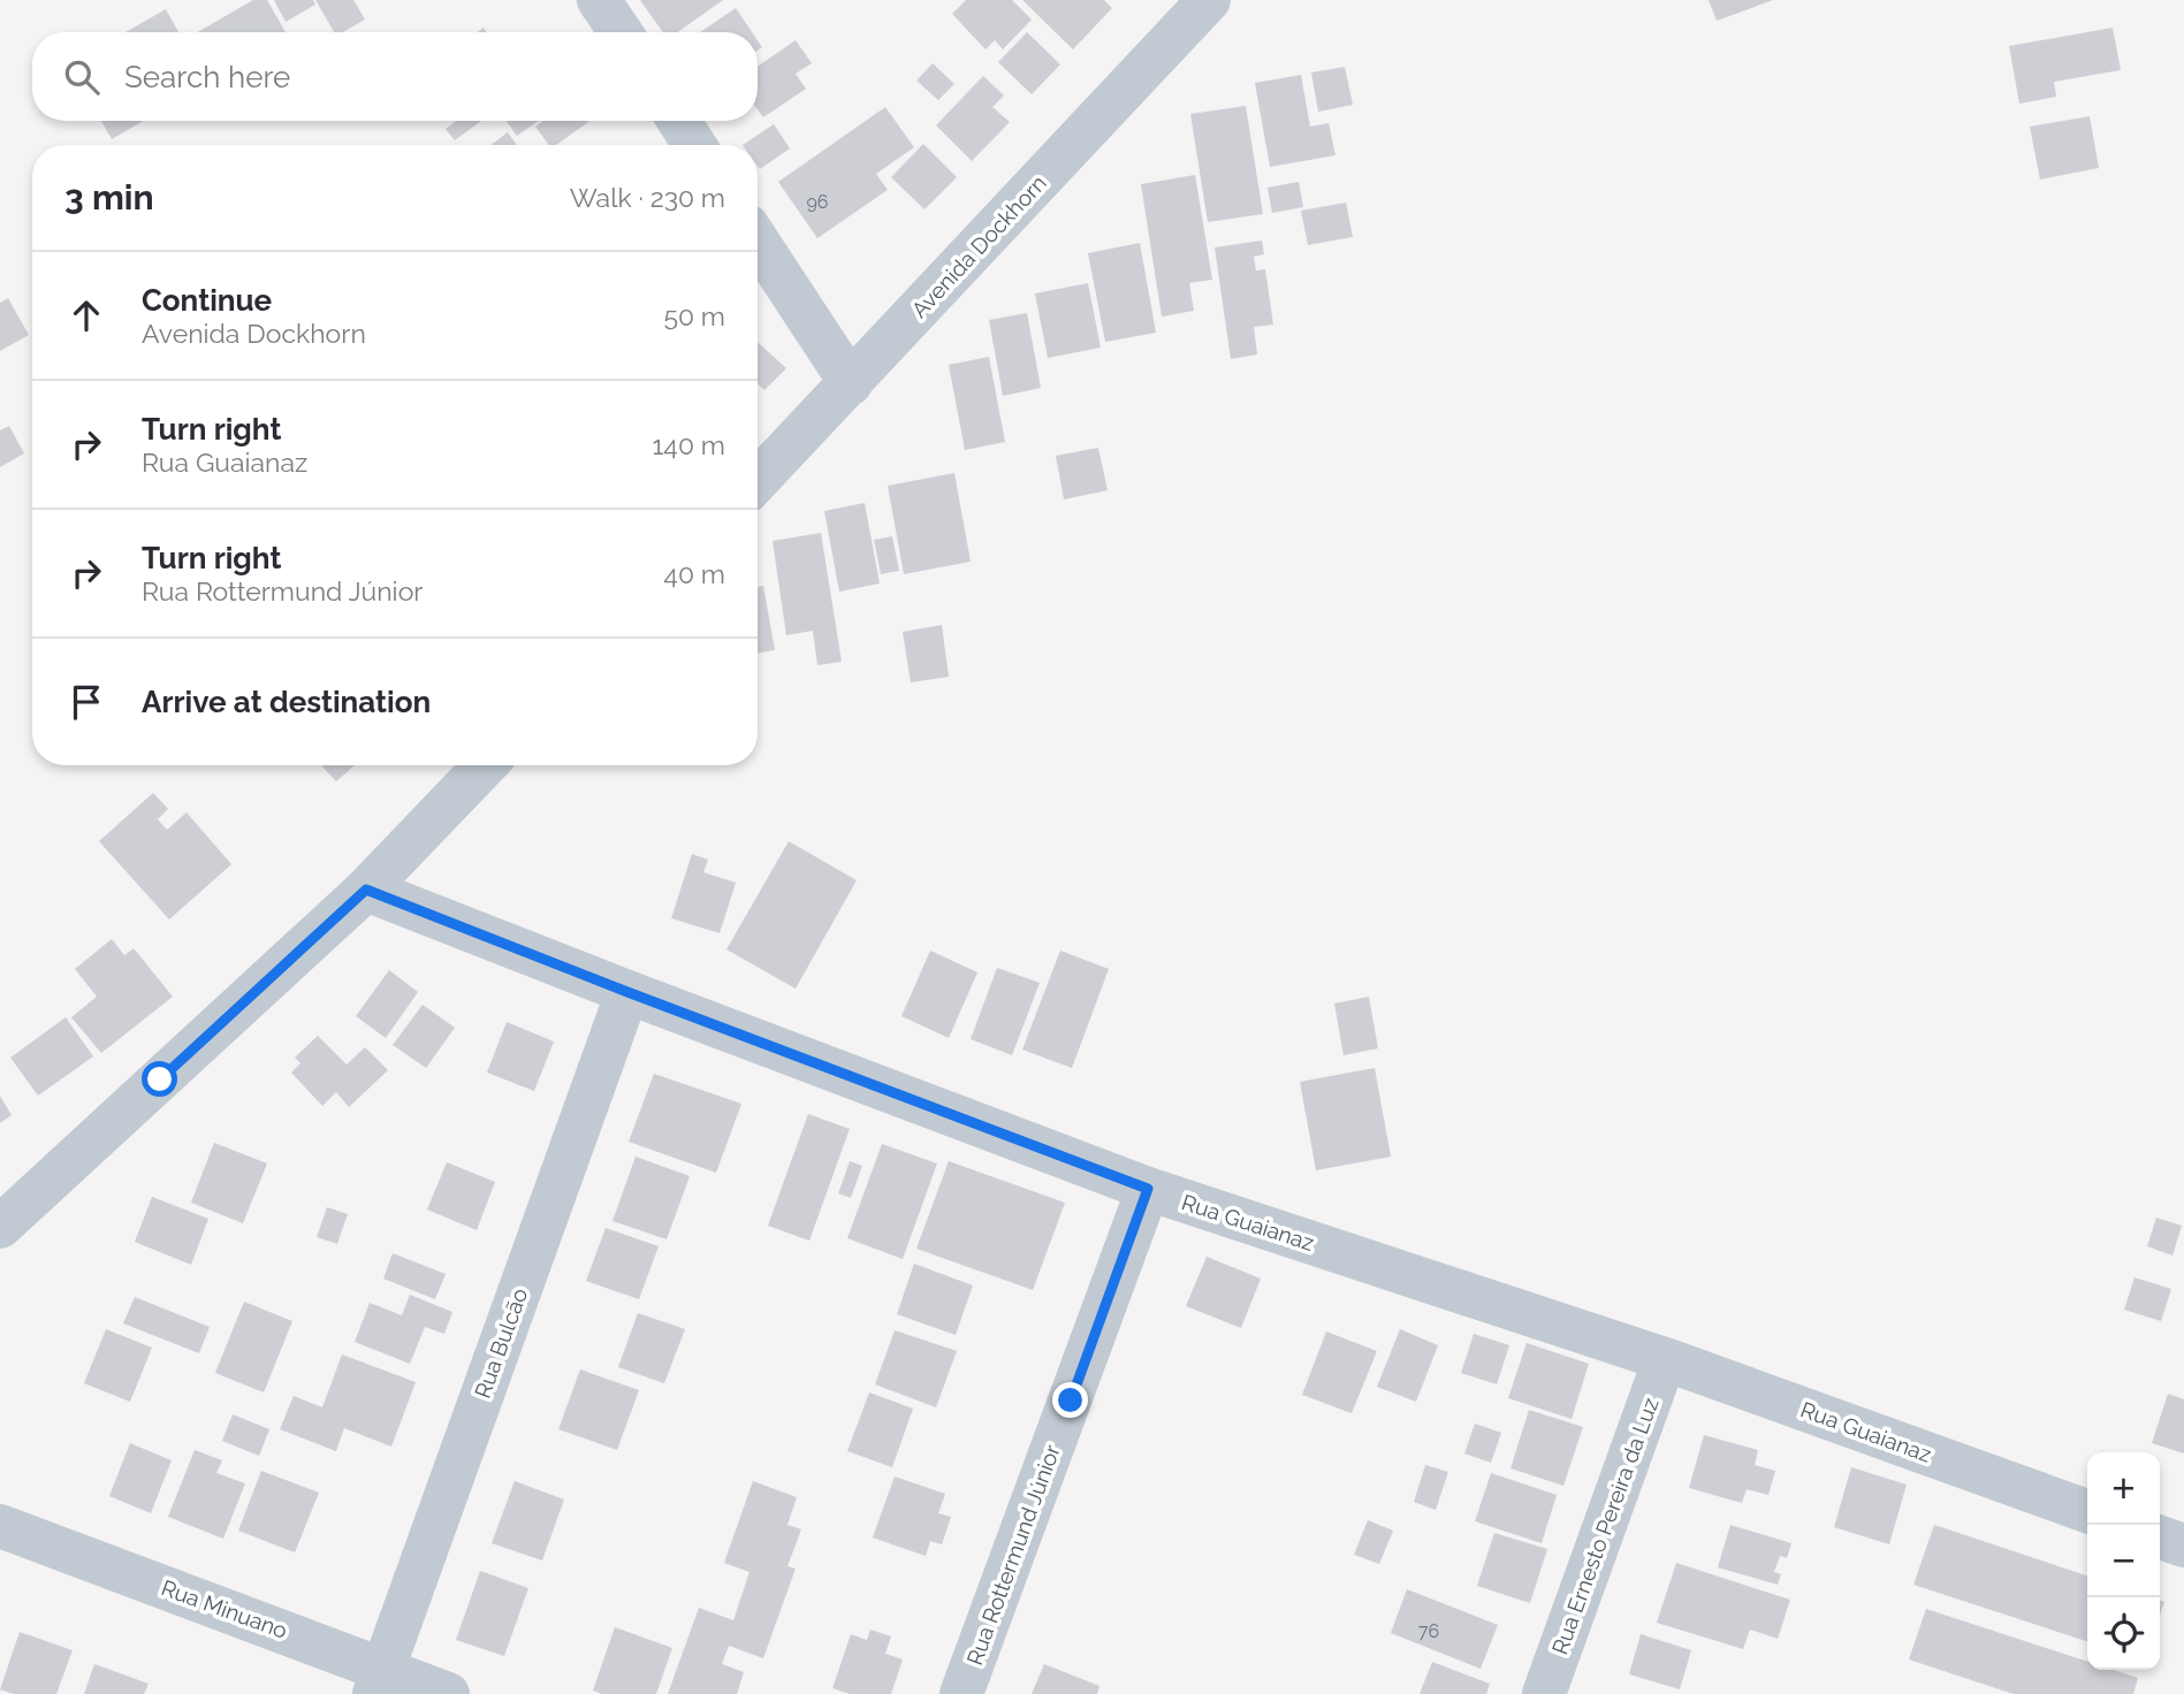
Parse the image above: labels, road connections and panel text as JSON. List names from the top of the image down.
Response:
{
  "streets": {
    "street": [
      "Avenida Dockhorn",
      "Rua Guaianaz",
      "Rua Bulcão",
      "Rua Ernesto Pereira da Luz",
      "Rua Rottermund Júnior",
      "Rua Minuano"
    ]
  },
  "crossings": [
    ["Rua Guaianaz", "Rua Bulcão"],
    ["Rua Guaianaz", "Rua Ernesto Pereira da Luz"],
    ["Rua Guaianaz", "Rua Rottermund Júnior"],
    ["Rua Bulcão", "Rua Minuano"]
  ],
  "house_numbers": ["96", "76"],
  "page": {
    "search": "Search here",
    "heading": ["3 min", "Walk · 230 m"],
    "list": [
      ["Continue", "Avenida Dockhorn", "50 m"],
      ["Turn right", "Rua Guaianaz", "140 m"],
      ["Turn right", "Rua Rottermund Júnior", "40 m"],
      "Arrive at destination"
    ],
    "map_buttons": ["+", "−"]
  }
}
